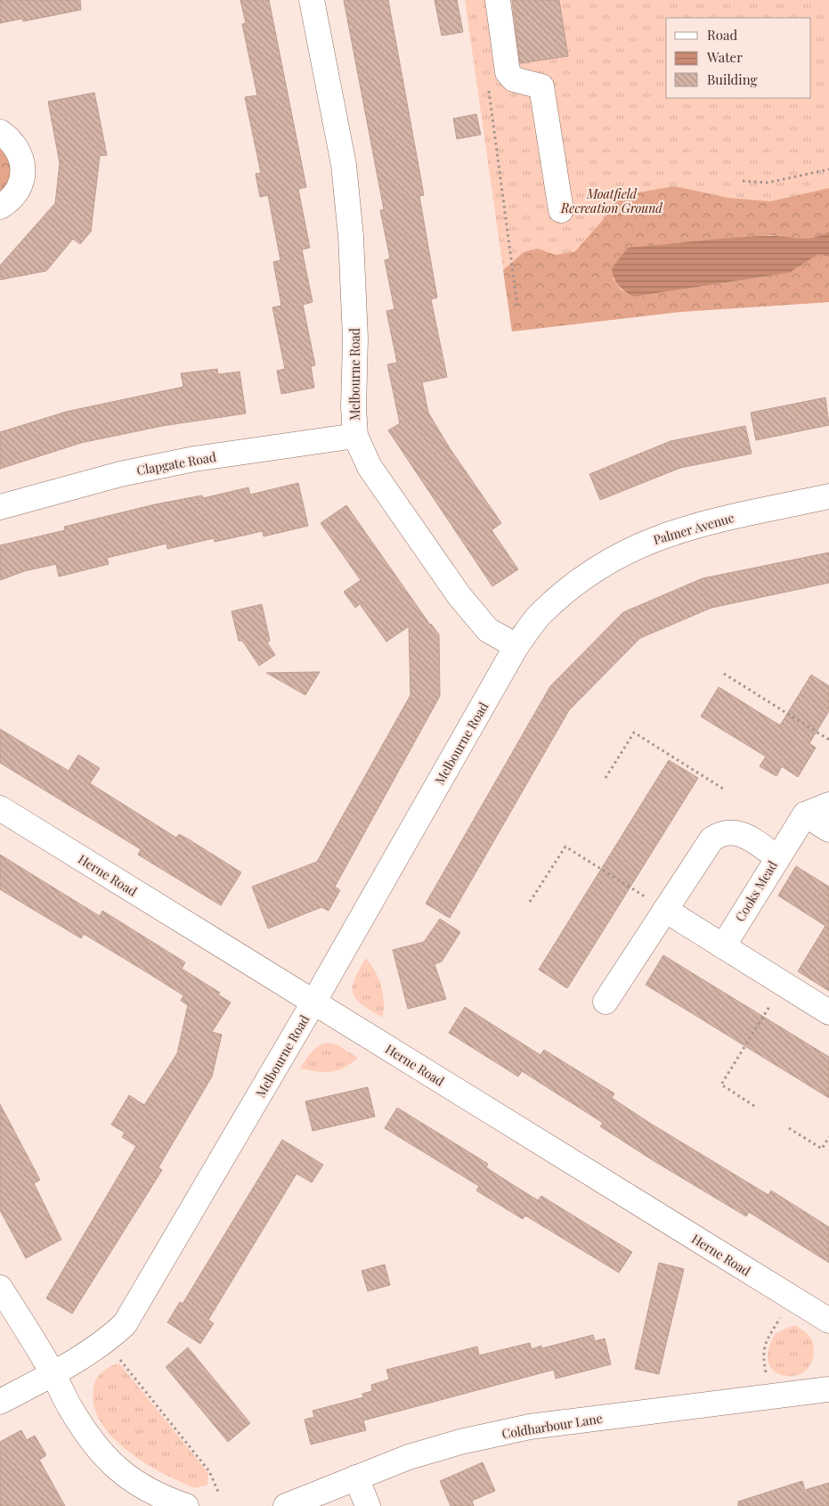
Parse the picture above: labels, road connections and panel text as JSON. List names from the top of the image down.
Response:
{
  "streets": {
    "street": [
      "Melbourne Road",
      "Clapgate Road",
      "Palmer Avenue",
      "Herne Road",
      "Cooks Mead",
      "Coldharbour Lane"
    ]
  },
  "crossings": [
    ["Melbourne Road", "Clapgate Road"],
    ["Melbourne Road", "Palmer Avenue"],
    ["Melbourne Road", "Herne Road"]
  ],
  "parks": ["Moatfield Recreation Ground"],
  "legend": ["Road", "Water", "Building"]
}
